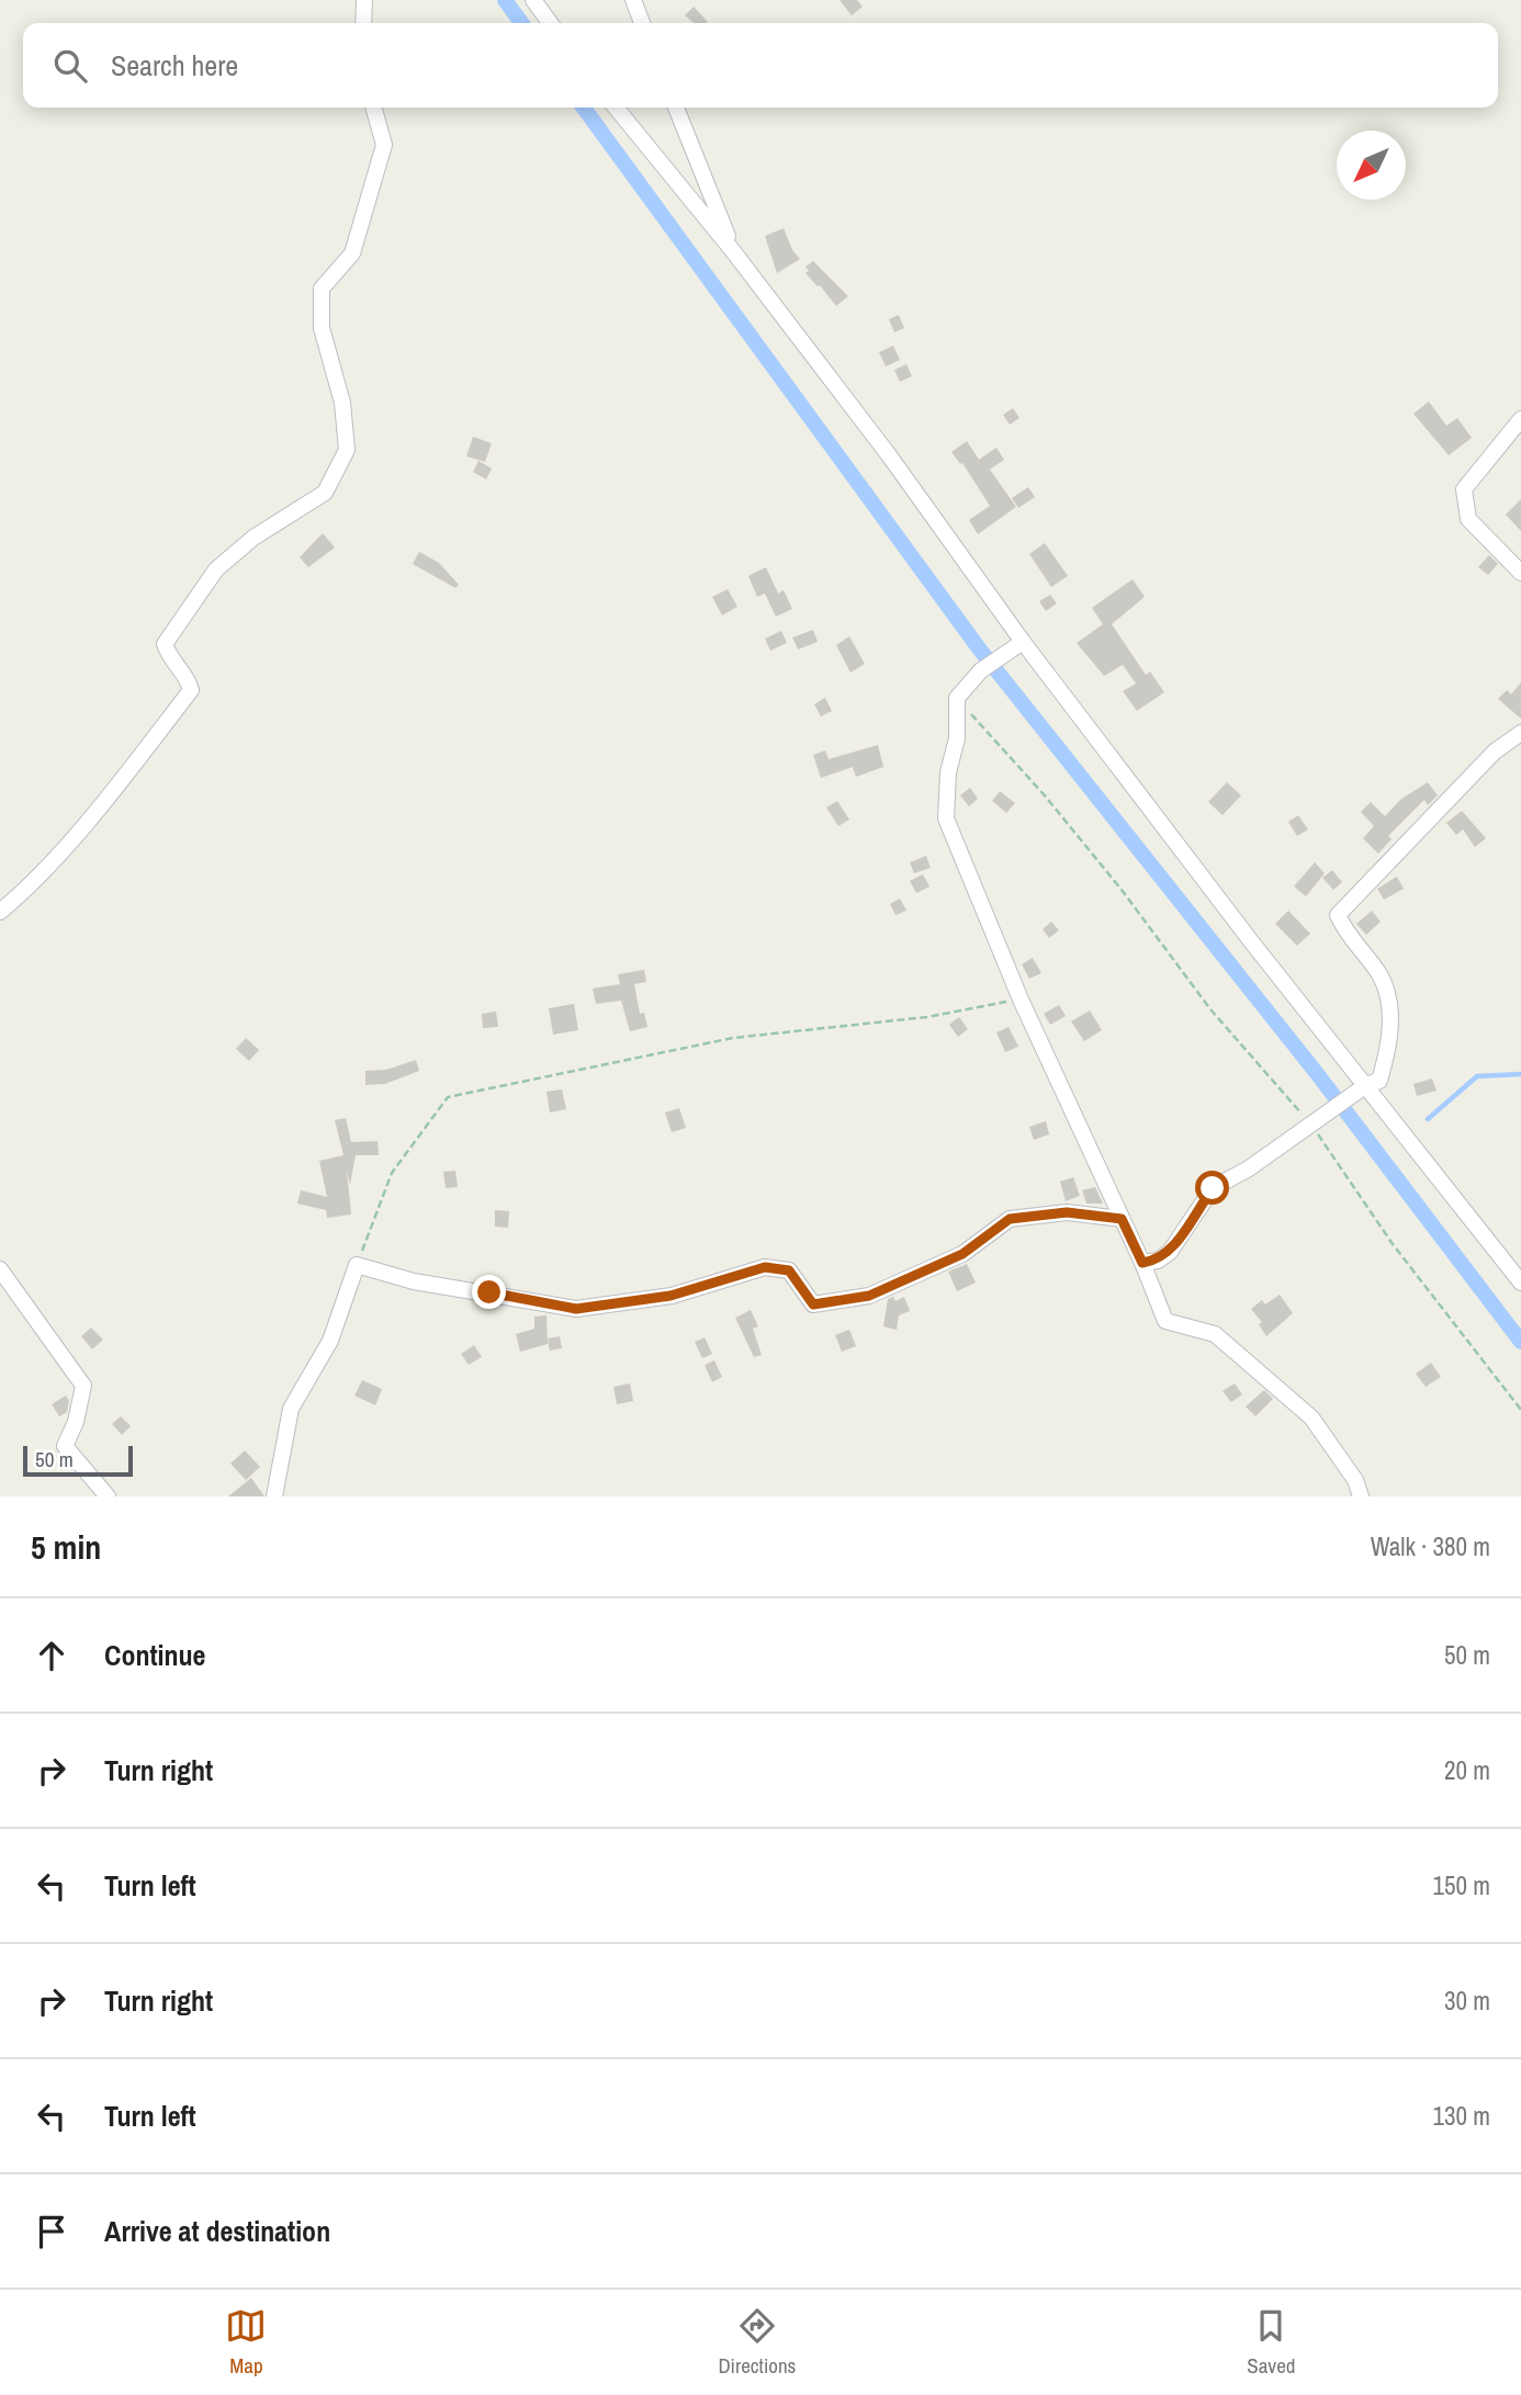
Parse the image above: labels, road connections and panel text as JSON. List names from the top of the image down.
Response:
{
  "scale_bar": "50 m",
  "north": "bottom left",
  "page": {
    "search": "Search here",
    "scale": "50 m",
    "heading": ["5 min", "Walk · 380 m"],
    "list": [
      ["Continue", "50 m"],
      ["Turn right", "20 m"],
      ["Turn left", "150 m"],
      ["Turn right", "30 m"],
      ["Turn left", "130 m"],
      "Arrive at destination"
    ],
    "nav": ["Map", "Directions", "Saved"]
  }
}
